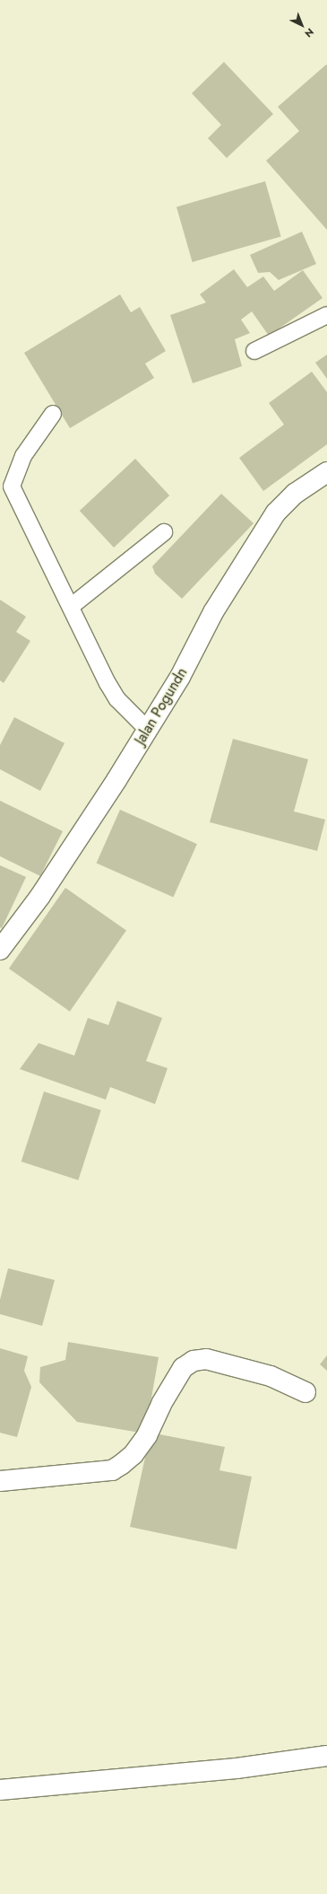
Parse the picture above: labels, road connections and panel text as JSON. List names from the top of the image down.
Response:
{
  "streets": {
    "street": ["Jalan Pogundn"]
  },
  "north": "bottom right"
}
